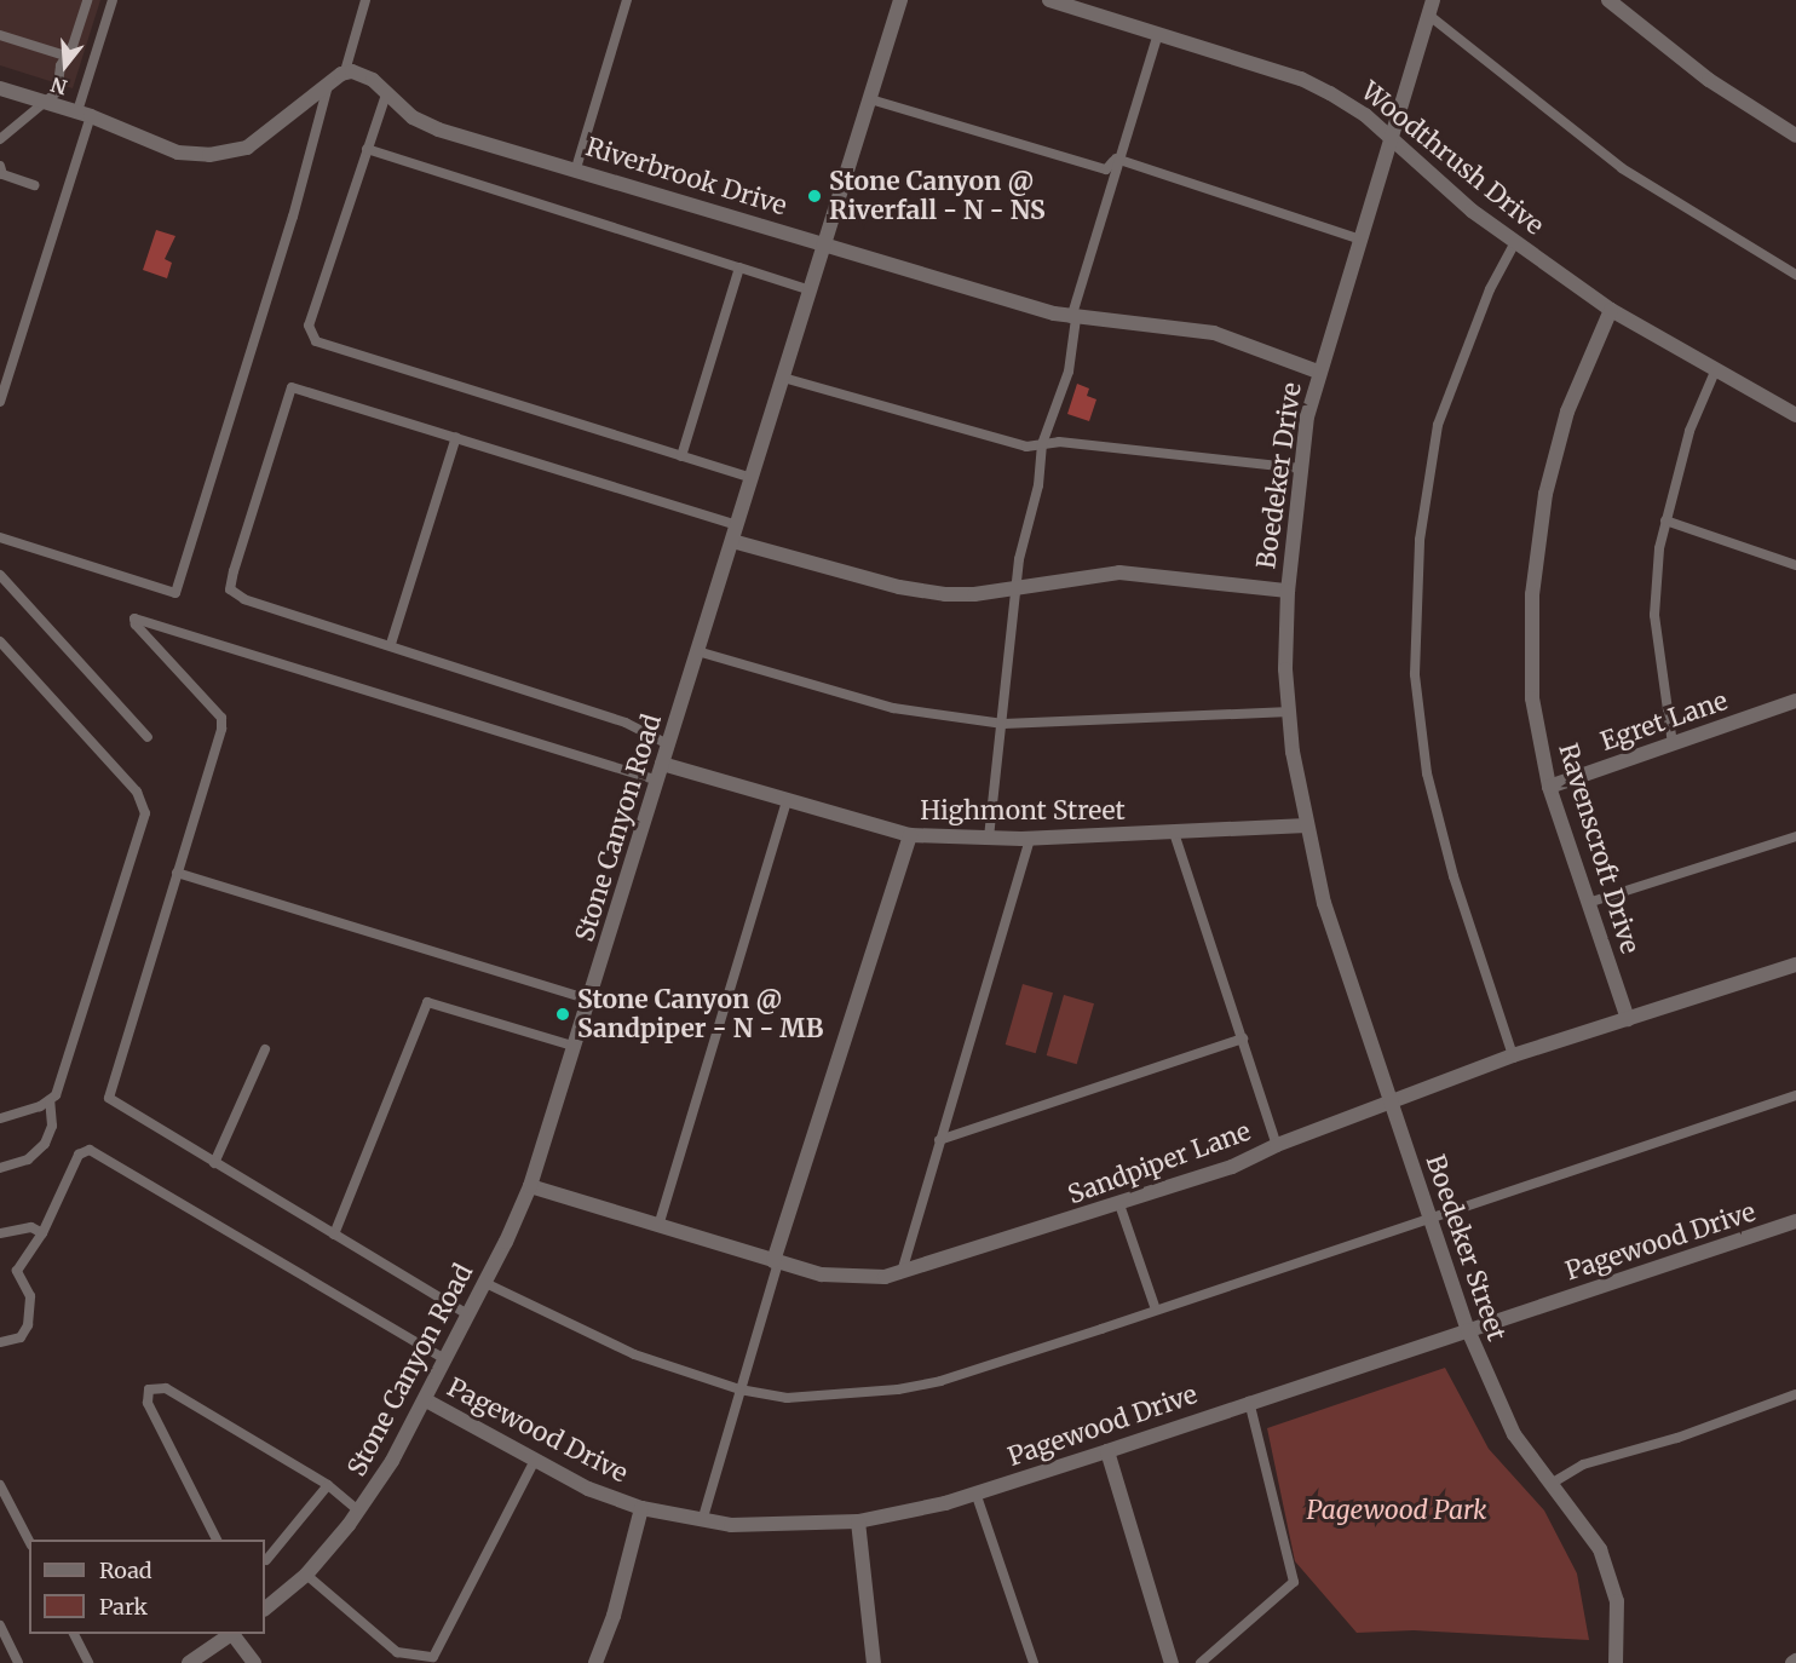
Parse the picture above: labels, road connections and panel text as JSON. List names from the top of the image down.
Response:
{
  "streets": {
    "street": [
      "Woodthrush Drive",
      "Riverbrook Drive",
      "Boedeker Drive",
      "Egret Lane",
      "Highmont Street",
      "Stone Canyon Road",
      "Ravenscroft Drive",
      "Sandpiper Lane",
      "Pagewood Drive",
      "Boedeker Street"
    ]
  },
  "crossings": [
    ["Woodthrush Drive", "Boedeker Drive"],
    ["Woodthrush Drive", "Ravenscroft Drive"],
    ["Riverbrook Drive", "Boedeker Drive"],
    ["Riverbrook Drive", "Stone Canyon Road"],
    ["Boedeker Drive", "Highmont Street"],
    ["Boedeker Drive", "Boedeker Street"],
    ["Egret Lane", "Ravenscroft Drive"],
    ["Highmont Street", "Stone Canyon Road"],
    ["Highmont Street", "Boedeker Street"],
    ["Stone Canyon Road", "Sandpiper Lane"],
    ["Stone Canyon Road", "Pagewood Drive"],
    ["Ravenscroft Drive", "Sandpiper Lane"],
    ["Sandpiper Lane", "Boedeker Street"],
    ["Pagewood Drive", "Boedeker Street"]
  ],
  "parks": ["Pagewood Park"],
  "places": ["Stone Canyon @ Riverfall - N - NS", "Stone Canyon @ Sandpiper - N - MB"],
  "legend": ["Road", "Park"],
  "north": "bottom"
}
